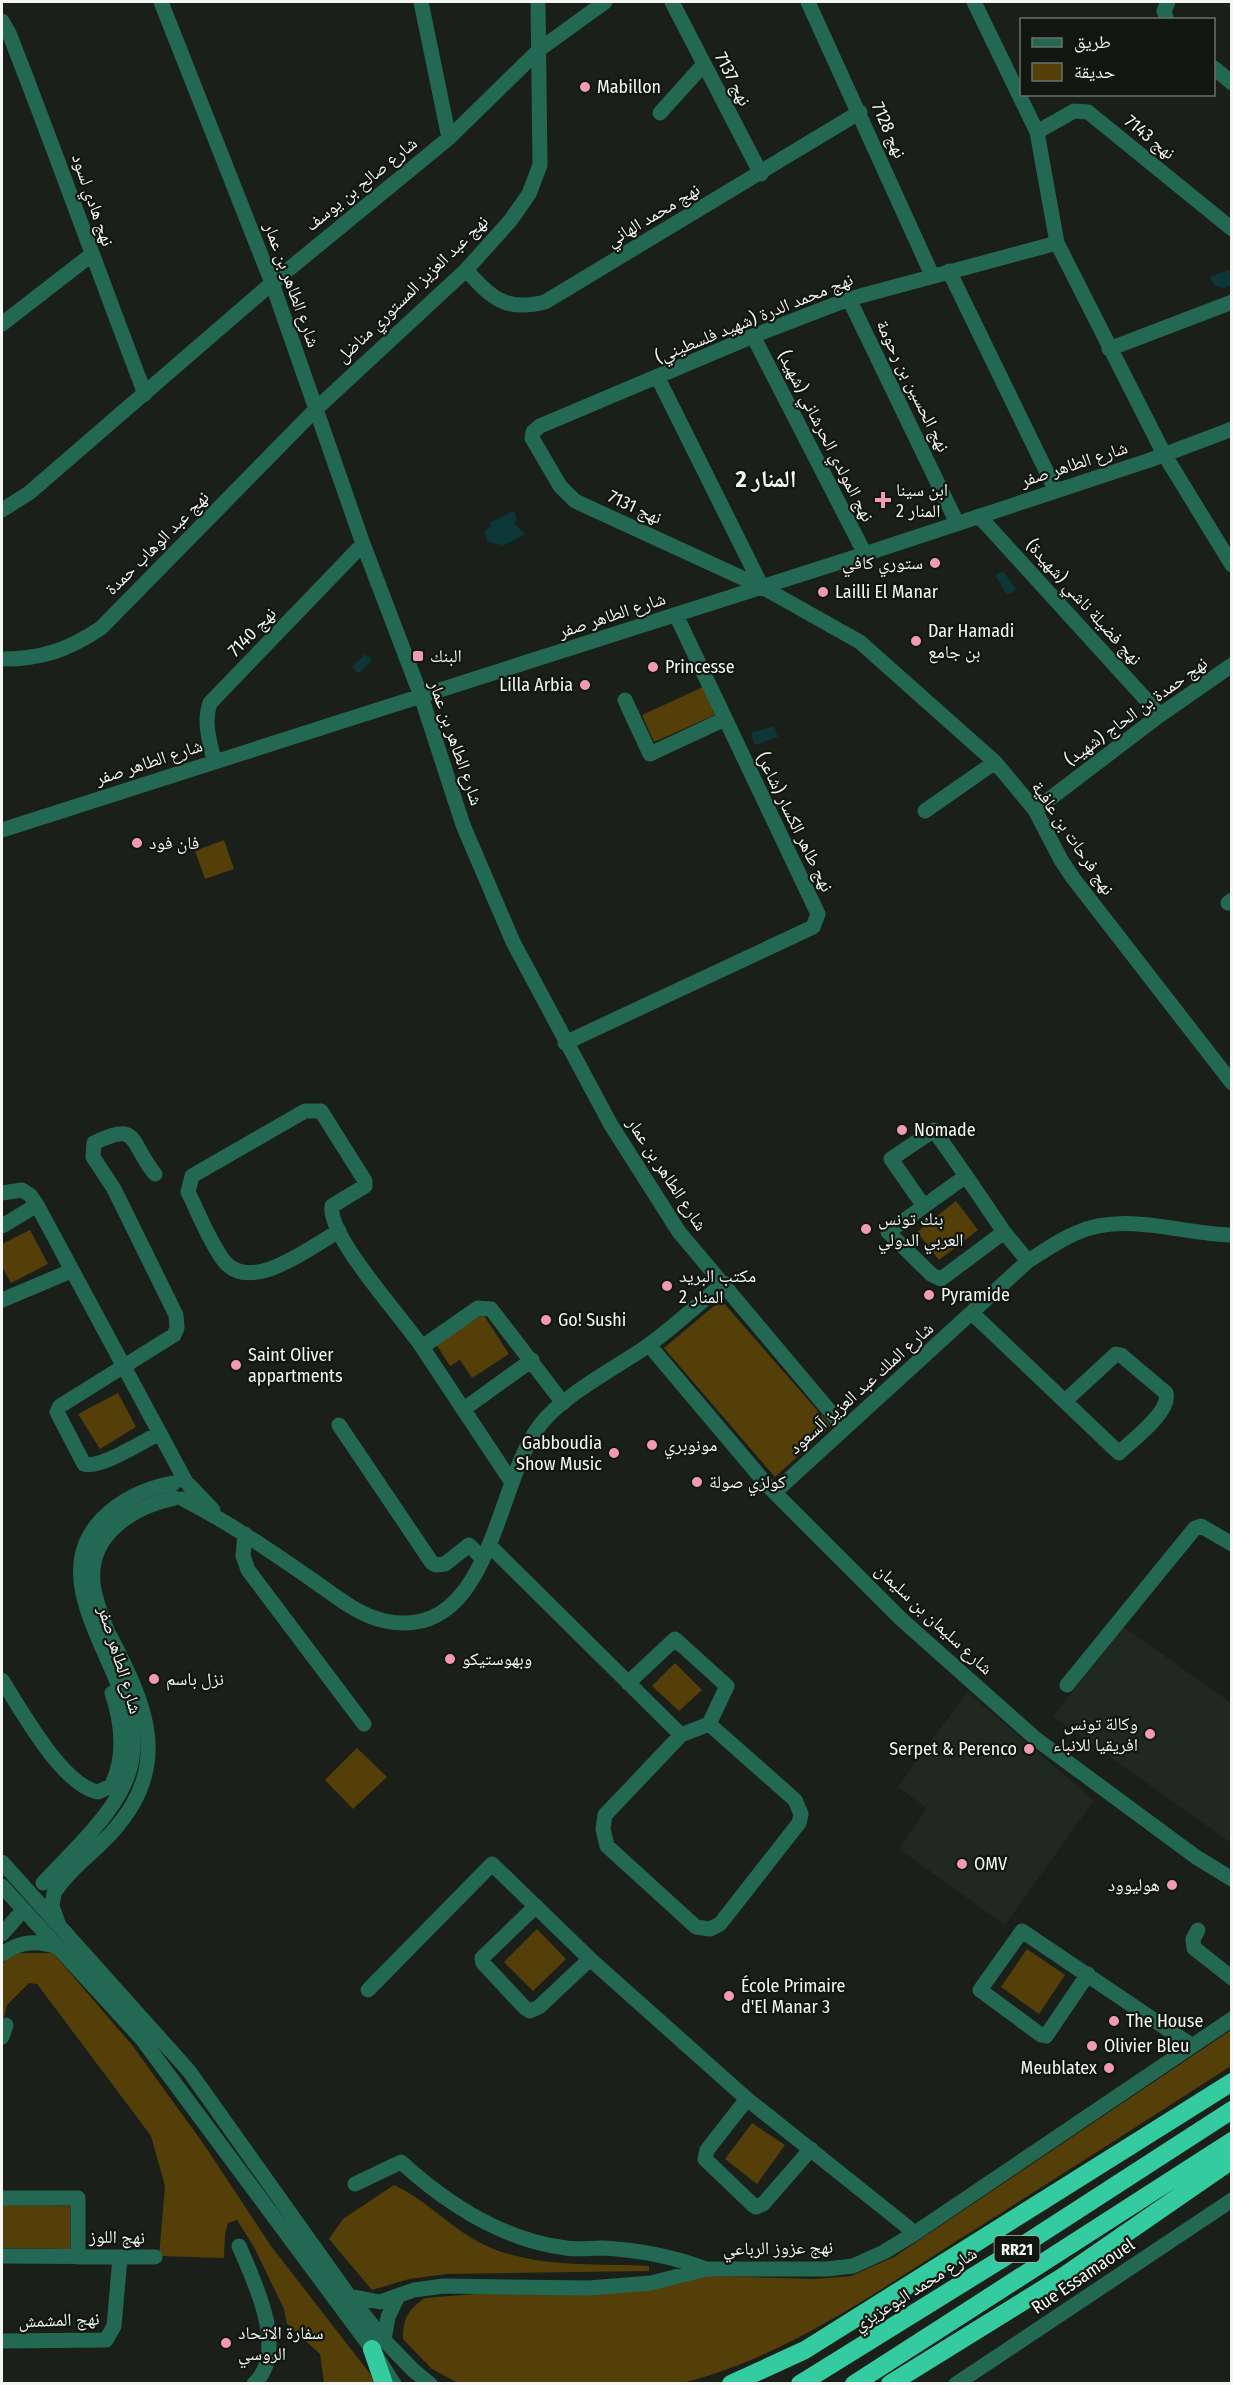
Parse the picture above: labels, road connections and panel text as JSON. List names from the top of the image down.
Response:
{
  "streets": {
    "highway": ["RR21", "شارع محمد البوعزيزي"],
    "street": [
      "نهج 7137",
      "نهج 7128",
      "نهج 7143",
      "شارع صالح بن يوسف",
      "نهج هادي لسود",
      "نهج محمد الهاني",
      "شارع الطاهر بن عمار",
      "نهج عبد العزيز المستوري مناضل",
      "نهج محمد الدرة (شهيد فلسطيني)",
      "نهج الحسين بن رحومة",
      "نهج المولدي الحرشاني (شهيد)",
      "شارع الطاهر صفر",
      "نهج 7131",
      "نهج عبد الوهاب حمدة",
      "نهج فضيلة ناشي (شهيدة)",
      "نهج 7140",
      "نهج حمدة بن الحاج (شهيد)",
      "نهج طاهر الكسار (شاعر)",
      "نهج فرحات بن عافية",
      "شارع الملك عبد العزيز آلسعود",
      "شارع سليمان بن سليمان",
      "نهج اللوز",
      "نهج عزوز الرباعي",
      "Rue Essamaouel",
      "نهج المشمش"
    ]
  },
  "crossings": [
    ["نهج 7137", "نهج محمد الهاني"],
    ["نهج 7128", "نهج محمد الهاني"],
    ["نهج 7128", "نهج محمد الدرة (شهيد فلسطيني)"],
    ["شارع صالح بن يوسف", "نهج هادي لسود"],
    ["شارع صالح بن يوسف", "شارع الطاهر بن عمار"],
    ["شارع صالح بن يوسف", "نهج عبد العزيز المستوري مناضل"],
    ["نهج محمد الهاني", "نهج عبد العزيز المستوري مناضل"],
    ["شارع الطاهر بن عمار", "نهج عبد العزيز المستوري مناضل"],
    ["شارع الطاهر بن عمار", "شارع الطاهر صفر"],
    ["شارع الطاهر بن عمار", "نهج عبد الوهاب حمدة"],
    ["شارع الطاهر بن عمار", "نهج 7140"],
    ["شارع الطاهر بن عمار", "نهج طاهر الكسار (شاعر)"],
    ["شارع الطاهر بن عمار", "شارع الملك عبد العزيز آلسعود"],
    ["نهج عبد العزيز المستوري مناضل", "نهج عبد الوهاب حمدة"],
    ["نهج محمد الدرة (شهيد فلسطيني)", "نهج الحسين بن رحومة"],
    ["نهج محمد الدرة (شهيد فلسطيني)", "نهج المولدي الحرشاني (شهيد)"],
    ["نهج محمد الدرة (شهيد فلسطيني)", "نهج 7131"],
    ["نهج الحسين بن رحومة", "شارع الطاهر صفر"],
    ["نهج المولدي الحرشاني (شهيد)", "شارع الطاهر صفر"],
    ["شارع الطاهر صفر", "نهج 7131"],
    ["شارع الطاهر صفر", "نهج فضيلة ناشي (شهيدة)"],
    ["شارع الطاهر صفر", "نهج 7140"],
    ["شارع الطاهر صفر", "نهج طاهر الكسار (شاعر)"],
    ["شارع الطاهر صفر", "نهج فرحات بن عافية"],
    ["نهج 7131", "نهج فرحات بن عافية"],
    ["نهج فضيلة ناشي (شهيدة)", "نهج حمدة بن الحاج (شهيد)"],
    ["نهج حمدة بن الحاج (شهيد)", "نهج فرحات بن عافية"],
    ["شارع الملك عبد العزيز آلسعود", "شارع سليمان بن سليمان"],
    ["نهج اللوز", "نهج المشمش"]
  ],
  "districts": ["المنار 2"],
  "places": {
    "other": [
      "Mabillon",
      "ستوري كافي",
      "Lailli El Manar",
      "Dar Hamadi بن جامع",
      "Princesse",
      "Lilla Arbia",
      "فان فود",
      "Nomade",
      "بنك تونس العربي الدولي",
      "مكتب البريد المنار 2",
      "Pyramide",
      "Go! Sushi",
      "Saint Oliver appartments",
      "مونوبري",
      "Gabboudia Show Music",
      "كولزي صولة",
      "وبهوستيكو",
      "نزل باسم",
      "وكالة تونس افريقيا للانباء",
      "Serpet & Perenco",
      "OMV",
      "هوليوود",
      "École Primaire d'El Manar 3",
      "The House",
      "Olivier Bleu",
      "Meublatex",
      "سفارة الاتحاد الروسي"
    ],
    "health": ["ابن سينا المنار 2"],
    "transit": ["البنك"]
  },
  "legend": ["طريق", "حديقة"]
}
